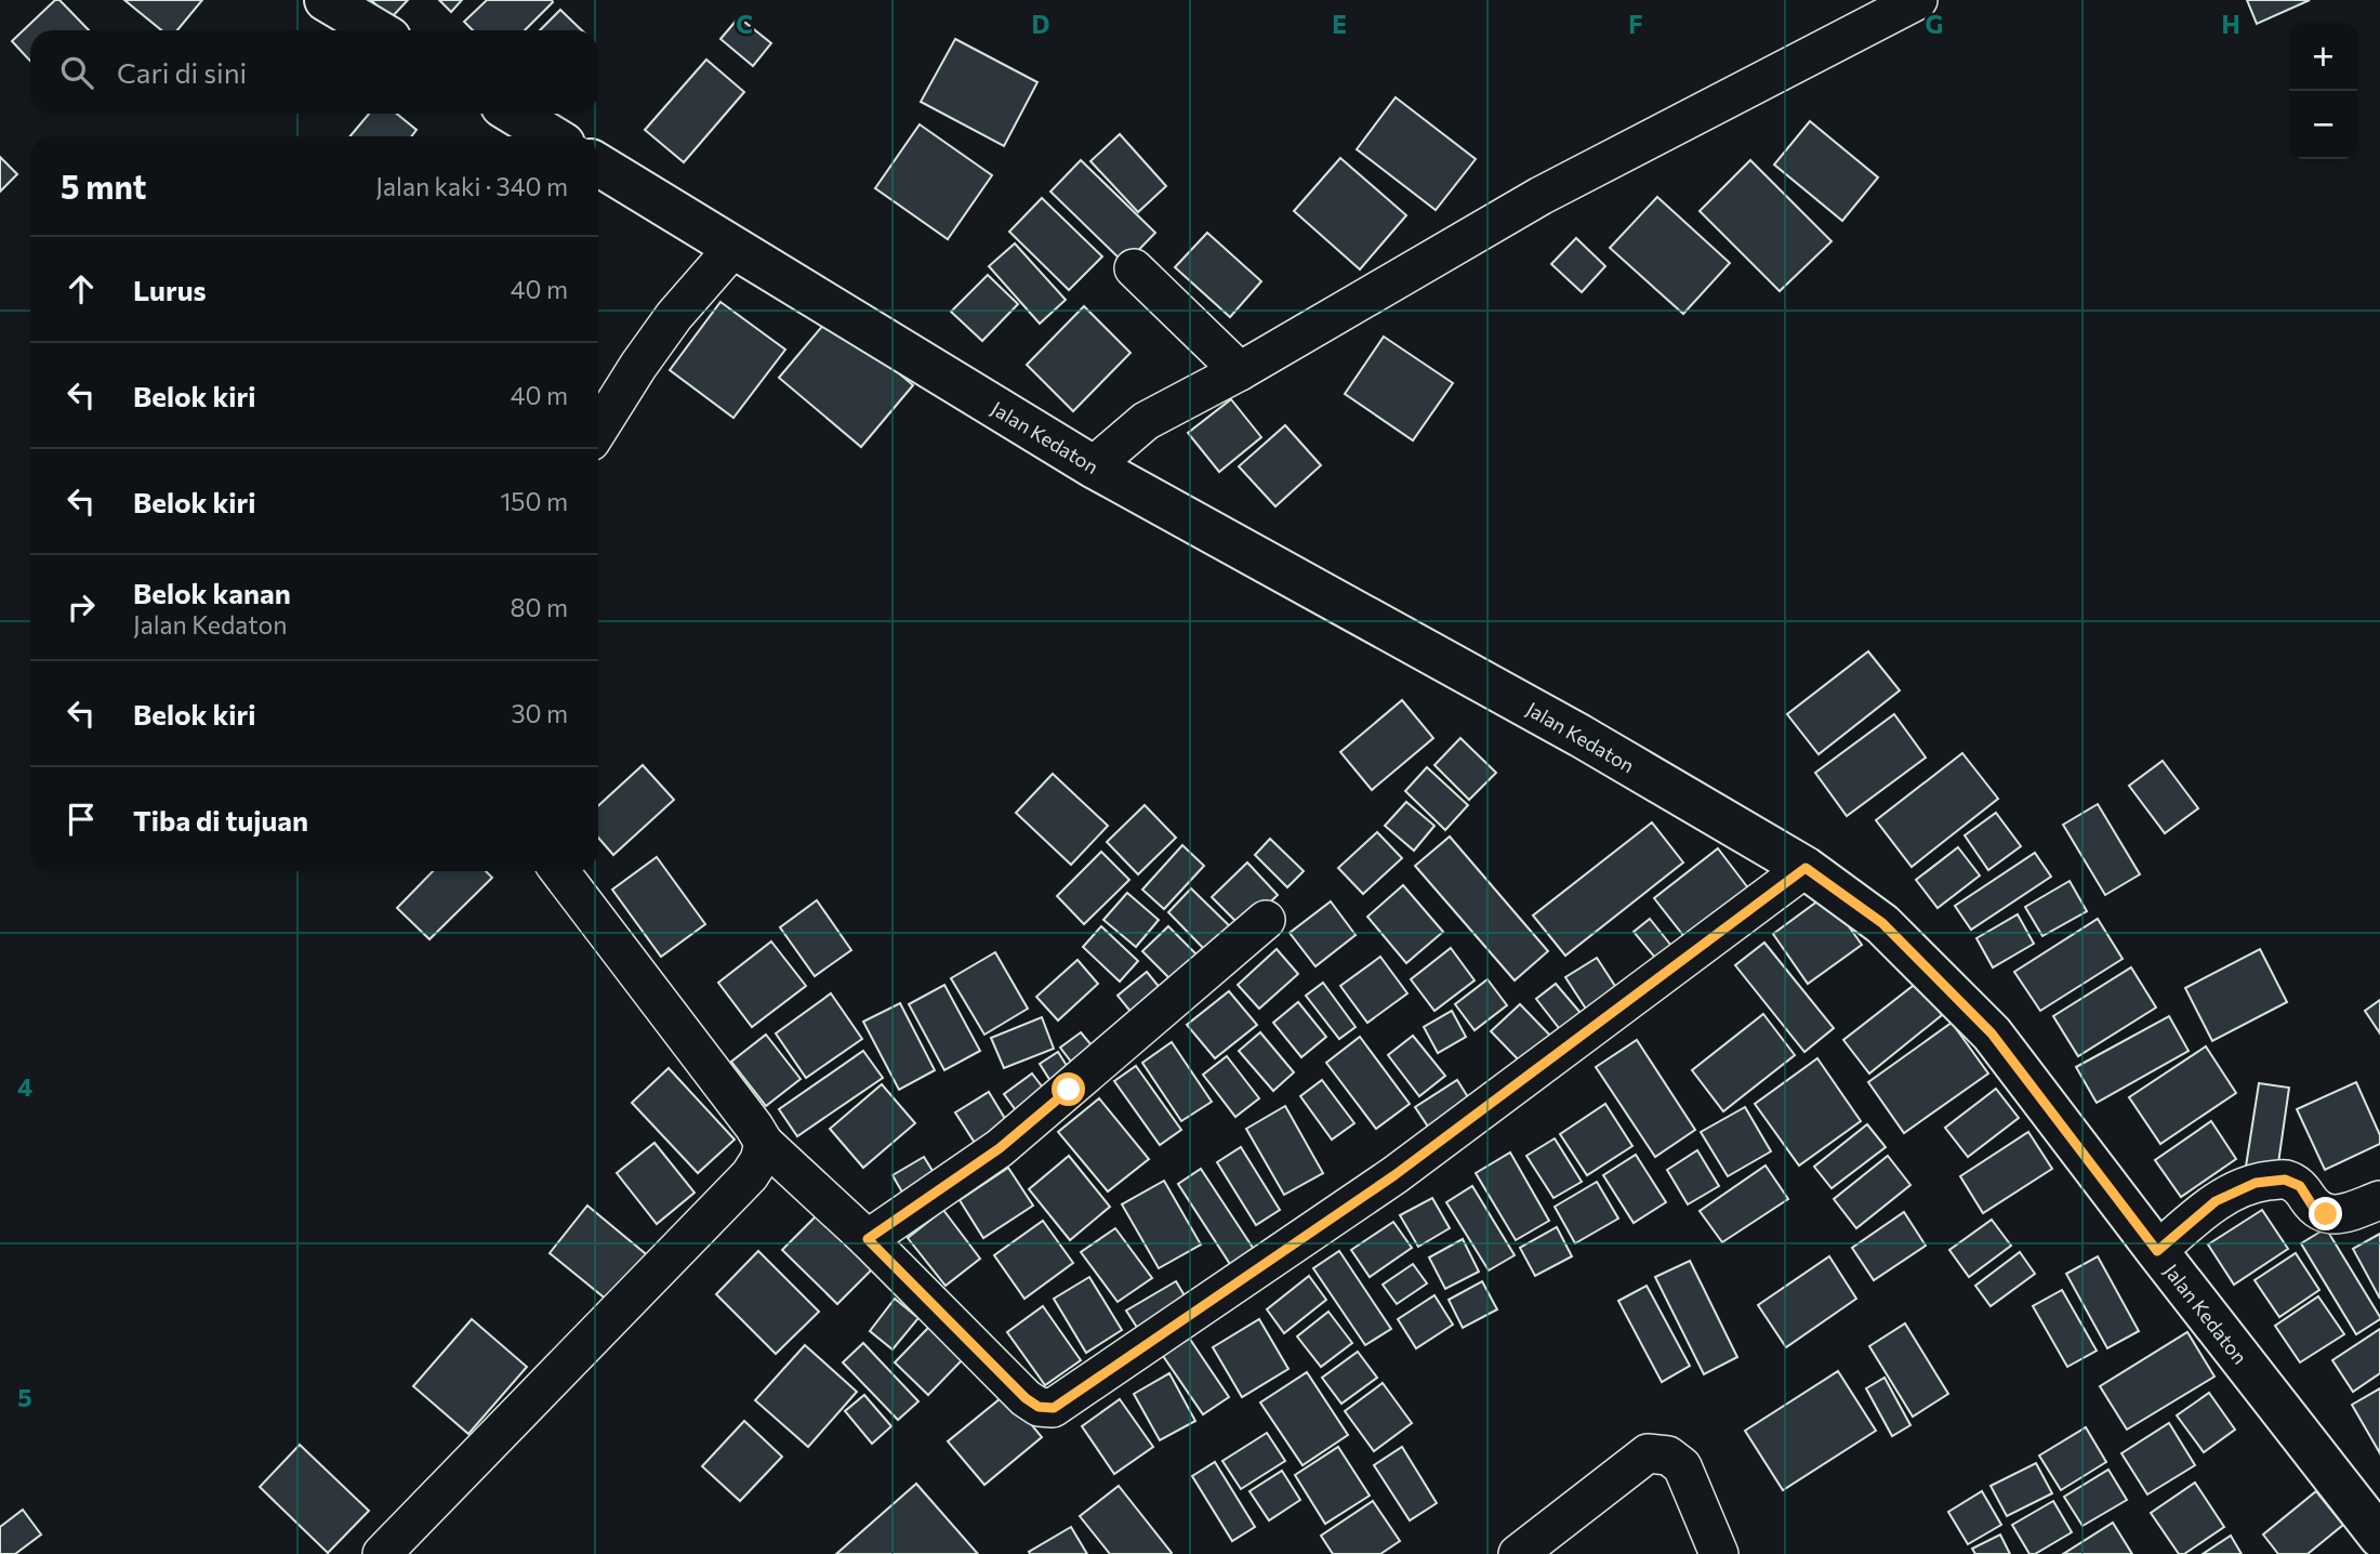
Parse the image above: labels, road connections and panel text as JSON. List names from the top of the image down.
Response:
{
  "streets": {
    "street": ["Jalan Kedaton"]
  },
  "page": {
    "map_buttons": ["+", "−"],
    "search": "Cari di sini",
    "heading": ["5 mnt", "Jalan kaki · 340 m"],
    "list": [
      ["Lurus", "40 m"],
      ["Belok kiri", "40 m"],
      ["Belok kiri", "150 m"],
      ["Belok kanan", "Jalan Kedaton", "80 m"],
      ["Belok kiri", "30 m"],
      "Tiba di tujuan"
    ]
  },
  "grid": {
    "columns": [
      "C",
      "D",
      "E",
      "F",
      "G",
      "H"
    ],
    "rows": ["4", "5"]
  }
}
